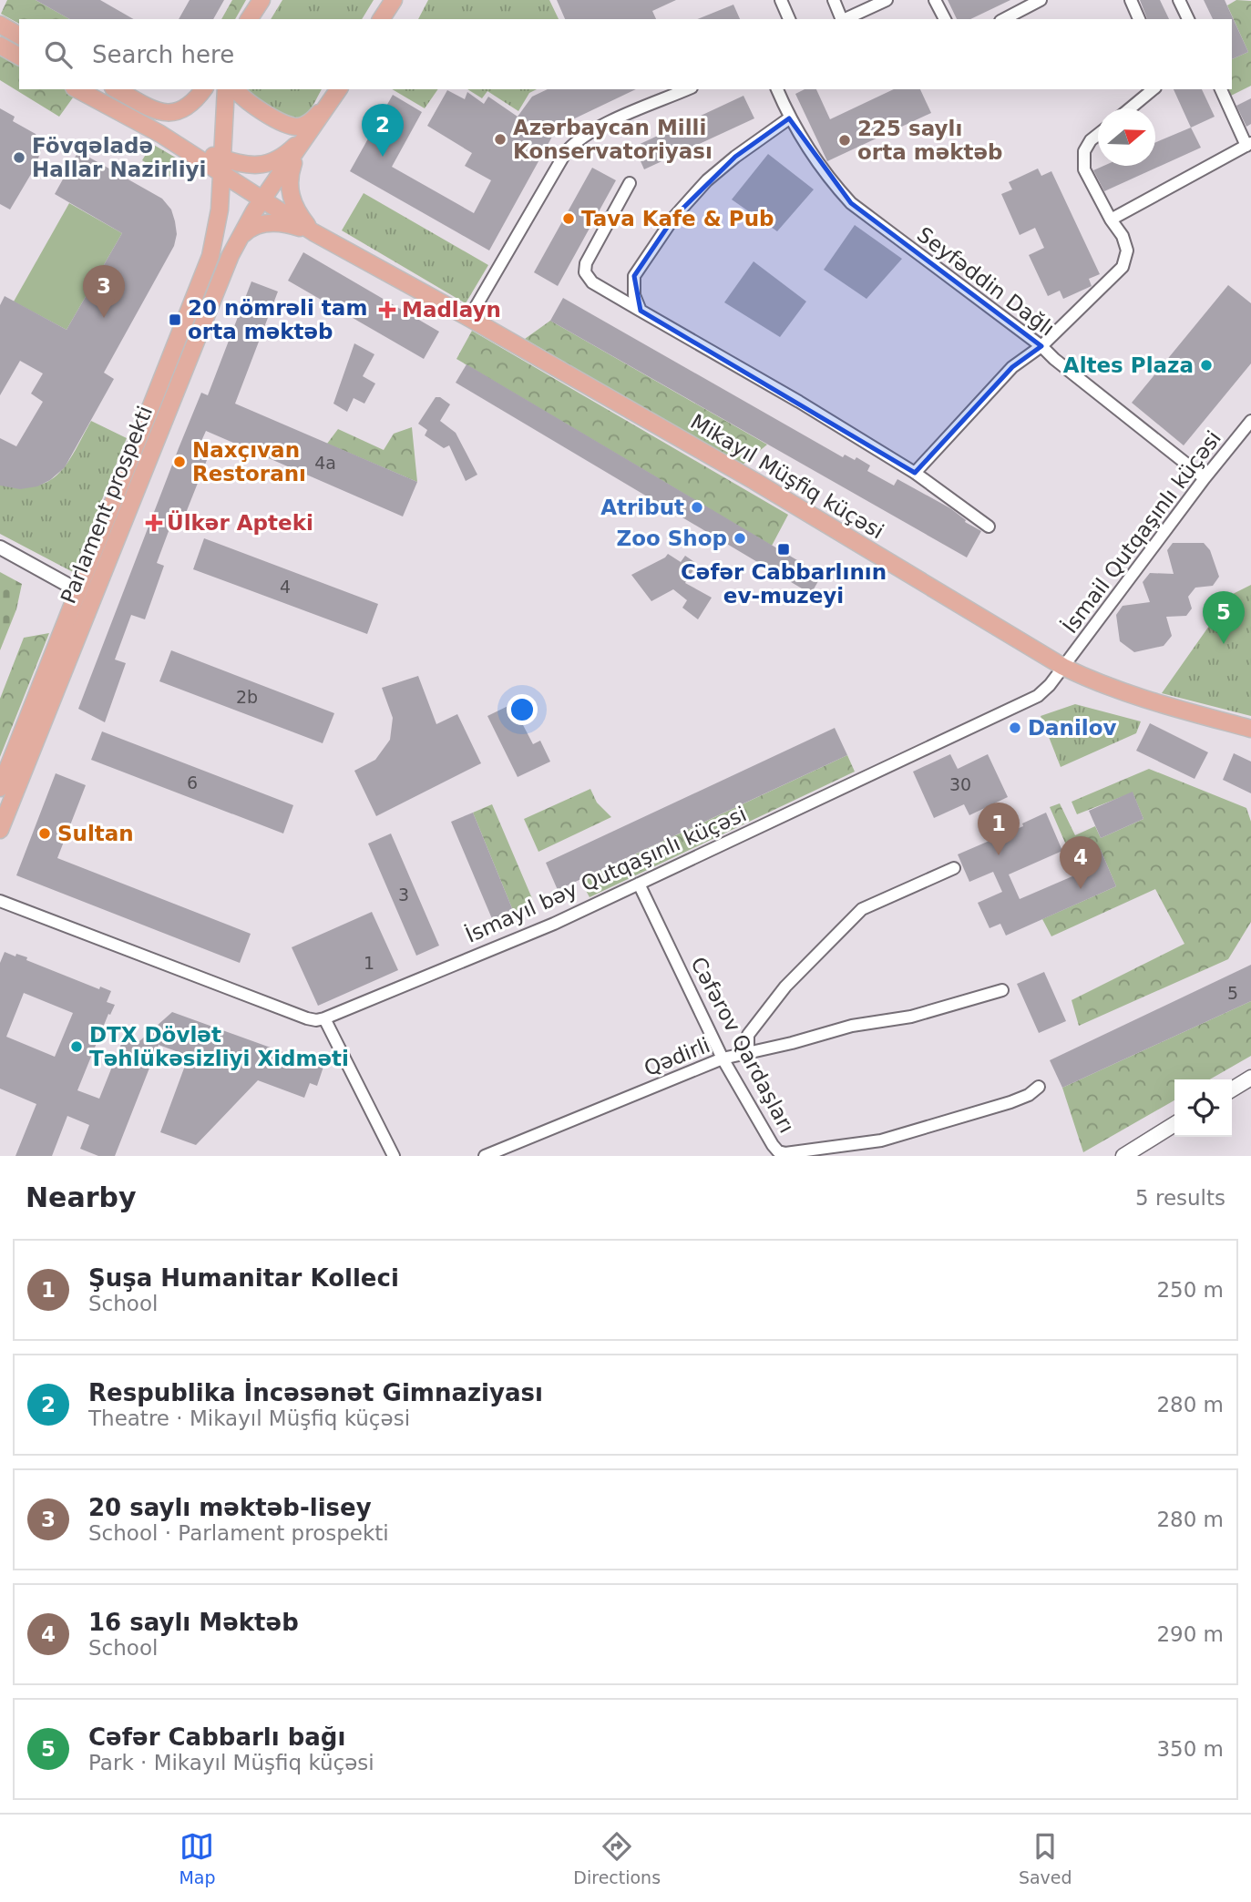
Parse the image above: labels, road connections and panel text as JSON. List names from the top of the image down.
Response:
{
  "streets": {
    "main road": ["Mikayıl Müşfiq küçəsi", "Parlament prospekti"],
    "street": [
      "Seyfəddin Dağlı",
      "İsmail Qutqaşınlı küçəsi",
      "İsmayıl bəy Qutqaşınlı küçəsi",
      "Cəfərov Qardaşları",
      "Qədirli"
    ]
  },
  "crossings": [
    ["Seyfəddin Dağlı", "İsmail Qutqaşınlı küçəsi"],
    ["Mikayıl Müşfiq küçəsi", "İsmail Qutqaşınlı küçəsi"],
    ["İsmail Qutqaşınlı küçəsi", "İsmayıl bəy Qutqaşınlı küçəsi"],
    ["İsmayıl bəy Qutqaşınlı küçəsi", "Cəfərov Qardaşları"],
    ["Cəfərov Qardaşları", "Qədirli"]
  ],
  "places": {
    "other": [
      "Azərbaycan Milli Konservatoriyası",
      "225 saylı orta məktəb",
      "Fövqəladə Hallar Nazirliyi",
      "Tava Kafe & Pub",
      "Altes Plaza",
      "Naxçıvan Restoranı",
      "Atribut",
      "Zoo Shop",
      "Danilov",
      "Sultan",
      "DTX Dövlət Təhlükəsizliyi Xidməti"
    ],
    "health": ["Madlayn", "Ülkər Apteki"],
    "transit": ["20 nömrəli tam orta məktəb", "Cəfər Cabbarlının ev-muzeyi"]
  },
  "house_numbers": [
    "4a",
    "4",
    "2b",
    "6",
    "30",
    "3",
    "1",
    "5"
  ],
  "north": "right",
  "page": {
    "search": "Search here",
    "pins": [
      "2",
      "3",
      "5",
      "1",
      "4"
    ],
    "heading": ["Nearby", "5 results"],
    "list": [
      {
        "mark": "1",
        "name": "Şuşa Humanitar Kolleci",
        "note": "School",
        "value": "250 m"
      },
      {
        "mark": "2",
        "name": "Respublika İncəsənət Gimnaziyası",
        "note": "Theatre · Mikayıl Müşfiq küçəsi",
        "value": "280 m"
      },
      {
        "mark": "3",
        "name": "20 saylı məktəb-lisey",
        "note": "School · Parlament prospekti",
        "value": "280 m"
      },
      {
        "mark": "4",
        "name": "16 saylı Məktəb",
        "note": "School",
        "value": "290 m"
      },
      {
        "mark": "5",
        "name": "Cəfər Cabbarlı bağı",
        "note": "Park · Mikayıl Müşfiq küçəsi",
        "value": "350 m"
      }
    ],
    "nav": ["Map", "Directions", "Saved"]
  }
}
